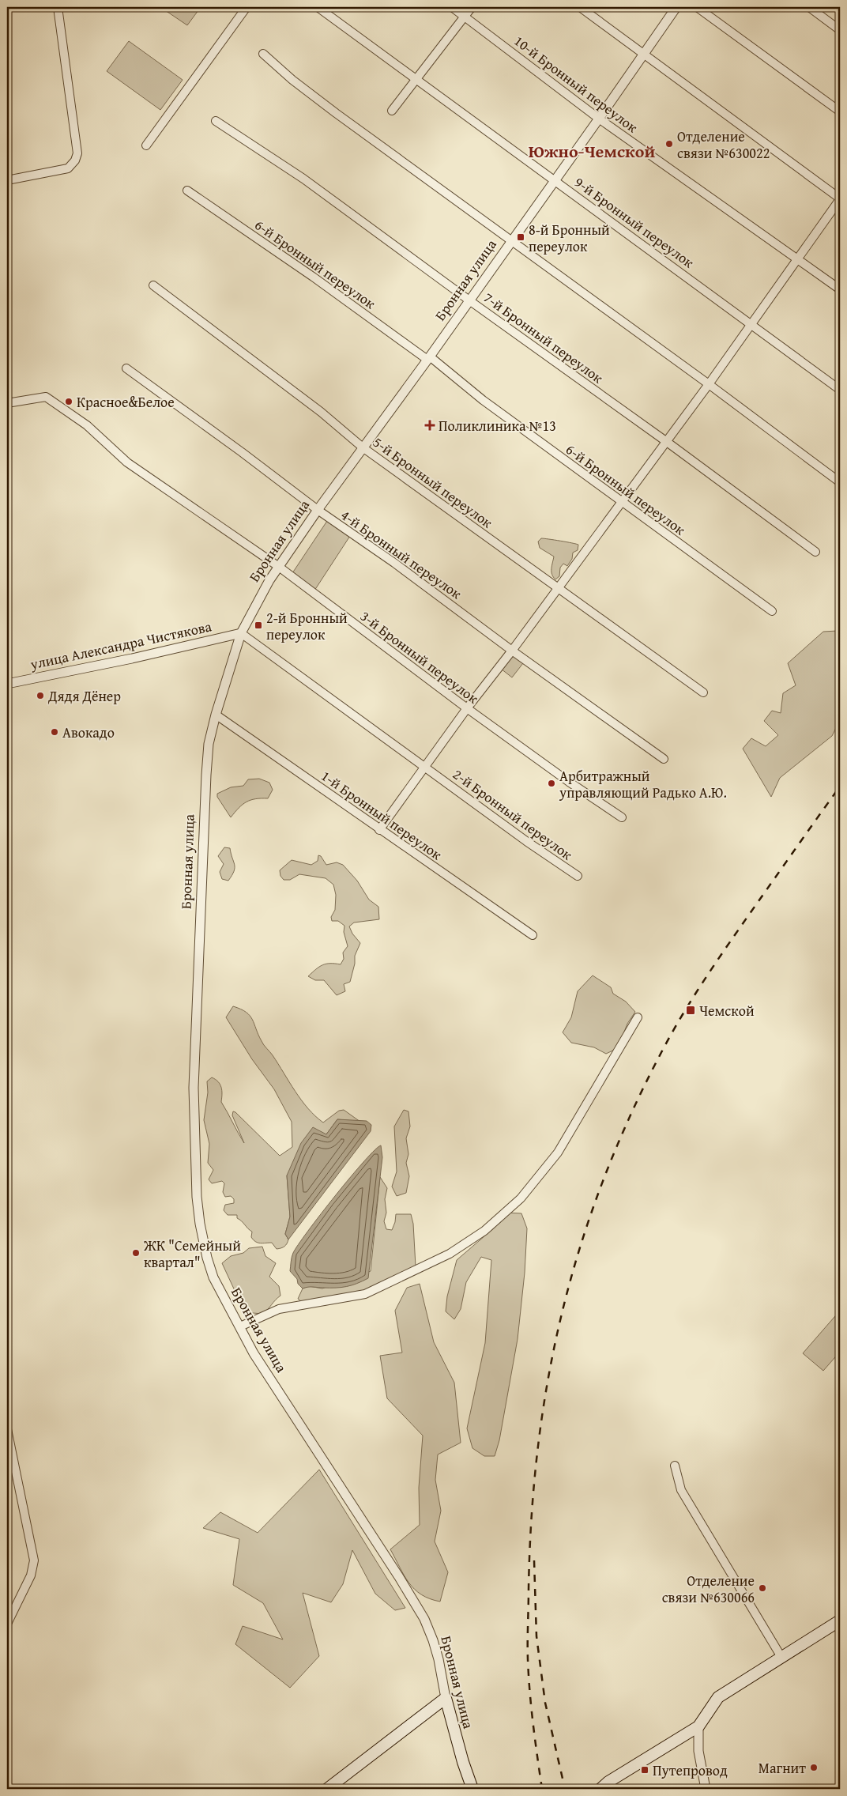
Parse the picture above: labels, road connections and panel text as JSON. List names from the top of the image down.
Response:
{
  "streets": {
    "main road": ["Бронная улица"],
    "street": [
      "10-й Бронный переулок",
      "9-й Бронный переулок",
      "6-й Бронный переулок",
      "7-й Бронный переулок",
      "5-й Бронный переулок",
      "4-й Бронный переулок",
      "улица Александра Чистякова",
      "3-й Бронный переулок",
      "2-й Бронный переулок",
      "1-й Бронный переулок"
    ]
  },
  "crossings": [
    ["10-й Бронный переулок", "Бронная улица"],
    ["9-й Бронный переулок", "Бронная улица"],
    ["6-й Бронный переулок", "Бронная улица"],
    ["Бронная улица", "7-й Бронный переулок"],
    ["Бронная улица", "5-й Бронный переулок"],
    ["Бронная улица", "4-й Бронный переулок"],
    ["Бронная улица", "улица Александра Чистякова"],
    ["Бронная улица", "3-й Бронный переулок"],
    ["Бронная улица", "2-й Бронный переулок"],
    ["Бронная улица", "1-й Бронный переулок"],
    ["улица Александра Чистякова", "2-й Бронный переулок"]
  ],
  "districts": ["Южно-Чемской"],
  "places": {
    "other": [
      "Отделение связи №630022",
      "Красное&Белое",
      "Дядя Дёнер",
      "Авокадо",
      "Арбитражный управляющий Радько А.Ю.",
      "ЖК \"Семейный квартал\"",
      "Отделение связи №630066",
      "Магнит"
    ],
    "transit": [
      "8-й Бронный переулок",
      "2-й Бронный переулок",
      "Чемской",
      "Путепровод"
    ],
    "health": ["Поликлиника №13"]
  }
}
